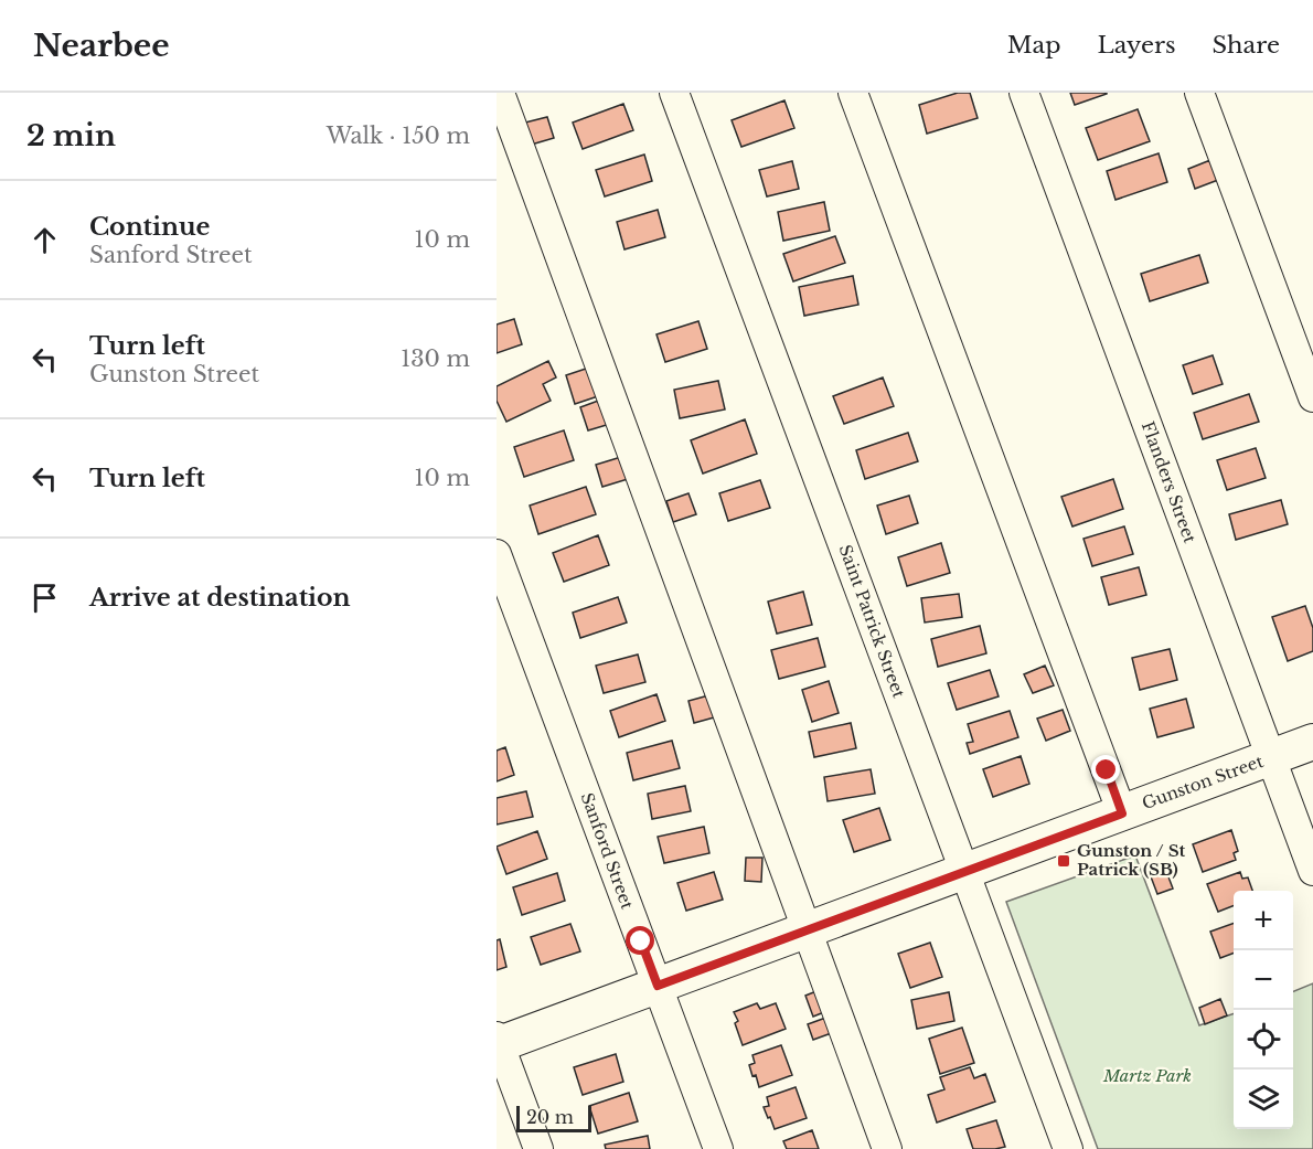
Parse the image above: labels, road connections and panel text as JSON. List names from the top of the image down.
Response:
{
  "streets": {
    "main road": ["Gunston Street"],
    "street": ["Flanders Street", "Saint Patrick Street", "Sanford Street"]
  },
  "crossings": [
    ["Flanders Street", "Gunston Street"],
    ["Saint Patrick Street", "Gunston Street"],
    ["Gunston Street", "Sanford Street"]
  ],
  "parks": ["Martz Park"],
  "places": {
    "transit": ["Gunston / St Patrick (SB)"]
  },
  "scale_bar": "20 m",
  "page": {
    "header": "Nearbee",
    "nav": ["Map", "Layers", "Share"],
    "heading": ["2 min", "Walk · 150 m"],
    "list": [
      ["Continue", "Sanford Street", "10 m"],
      ["Turn left", "Gunston Street", "130 m"],
      ["Turn left", "10 m"],
      "Arrive at destination"
    ],
    "map_buttons": ["+", "−"],
    "scale": "20 m"
  }
}
